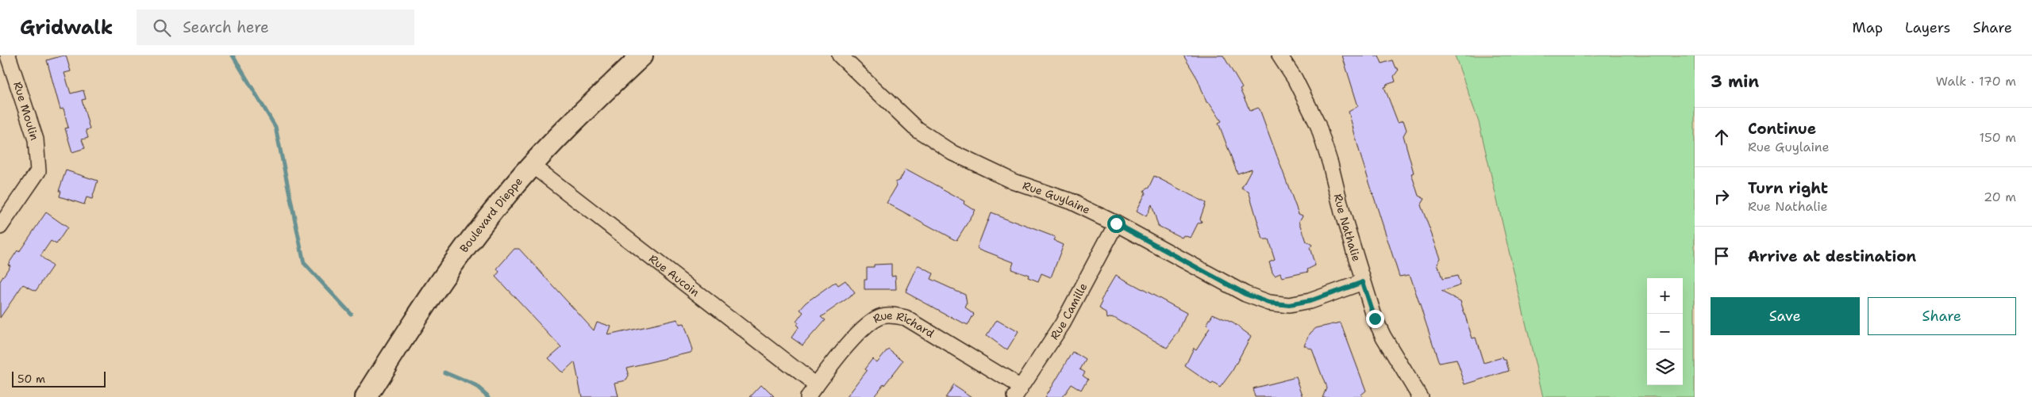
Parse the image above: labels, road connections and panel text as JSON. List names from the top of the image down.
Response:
{
  "streets": {
    "main road": ["Boulevard Dieppe"],
    "street": [
      "Rue Moulin",
      "Rue Guylaine",
      "Rue Nathalie",
      "Rue Aucoin",
      "Rue Camille",
      "Rue Richard"
    ]
  },
  "crossings": [
    ["Rue Guylaine", "Rue Nathalie"],
    ["Rue Guylaine", "Rue Camille"],
    ["Boulevard Dieppe", "Rue Aucoin"],
    ["Rue Aucoin", "Rue Richard"],
    ["Rue Camille", "Rue Richard"]
  ],
  "scale_bar": "50 m",
  "page": {
    "header": "Gridwalk",
    "search": "Search here",
    "nav": ["Map", "Layers", "Share"],
    "heading": ["3 min", "Walk · 170 m"],
    "list": [
      ["Continue", "Rue Guylaine", "150 m"],
      ["Turn right", "Rue Nathalie", "20 m"],
      "Arrive at destination"
    ],
    "map_buttons": ["+", "−"],
    "buttons": ["Save", "Share"],
    "scale": "50 m"
  }
}
